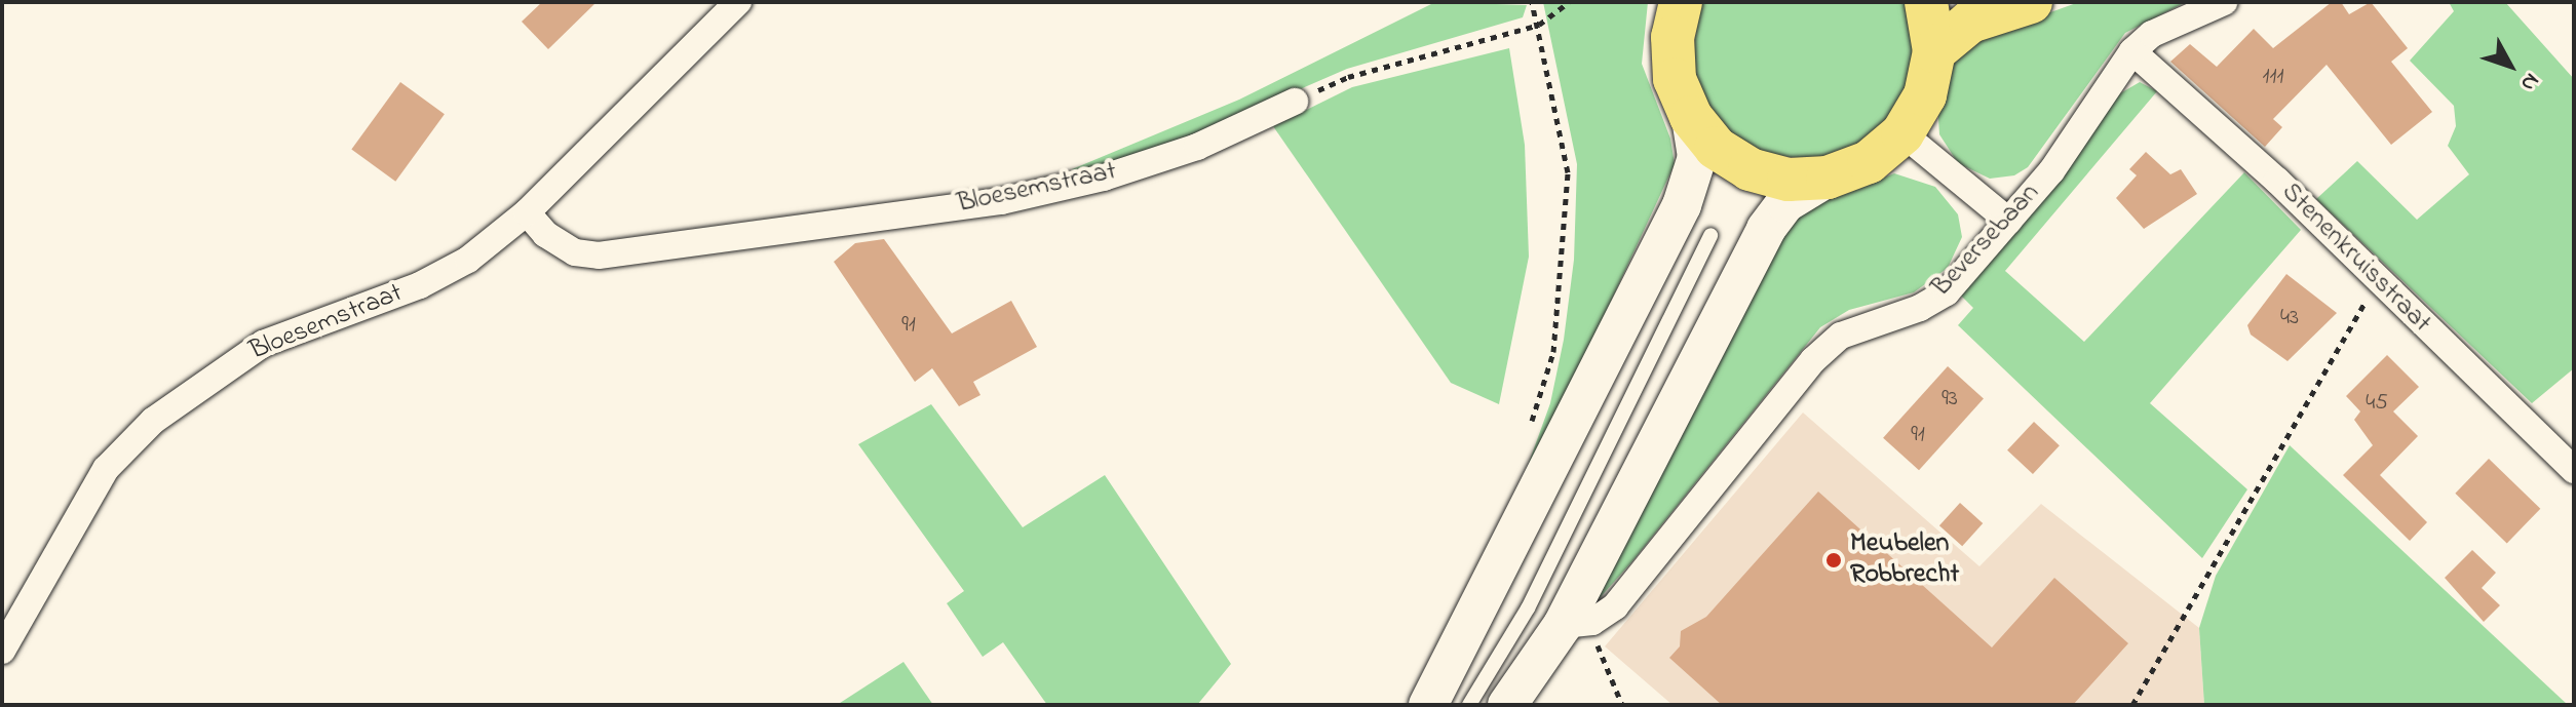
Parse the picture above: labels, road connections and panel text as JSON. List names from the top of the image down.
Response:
{
  "streets": {
    "main road": ["Beversebaan"],
    "street": ["Bloesemstraat", "Stenenkruisstraat"]
  },
  "crossings": [
    ["Beversebaan", "Stenenkruisstraat"]
  ],
  "places": ["Meubelen Robbrecht"],
  "house_numbers": [
    "111",
    "43",
    "91",
    "93",
    "45",
    "91"
  ],
  "north": "bottom right"
}
